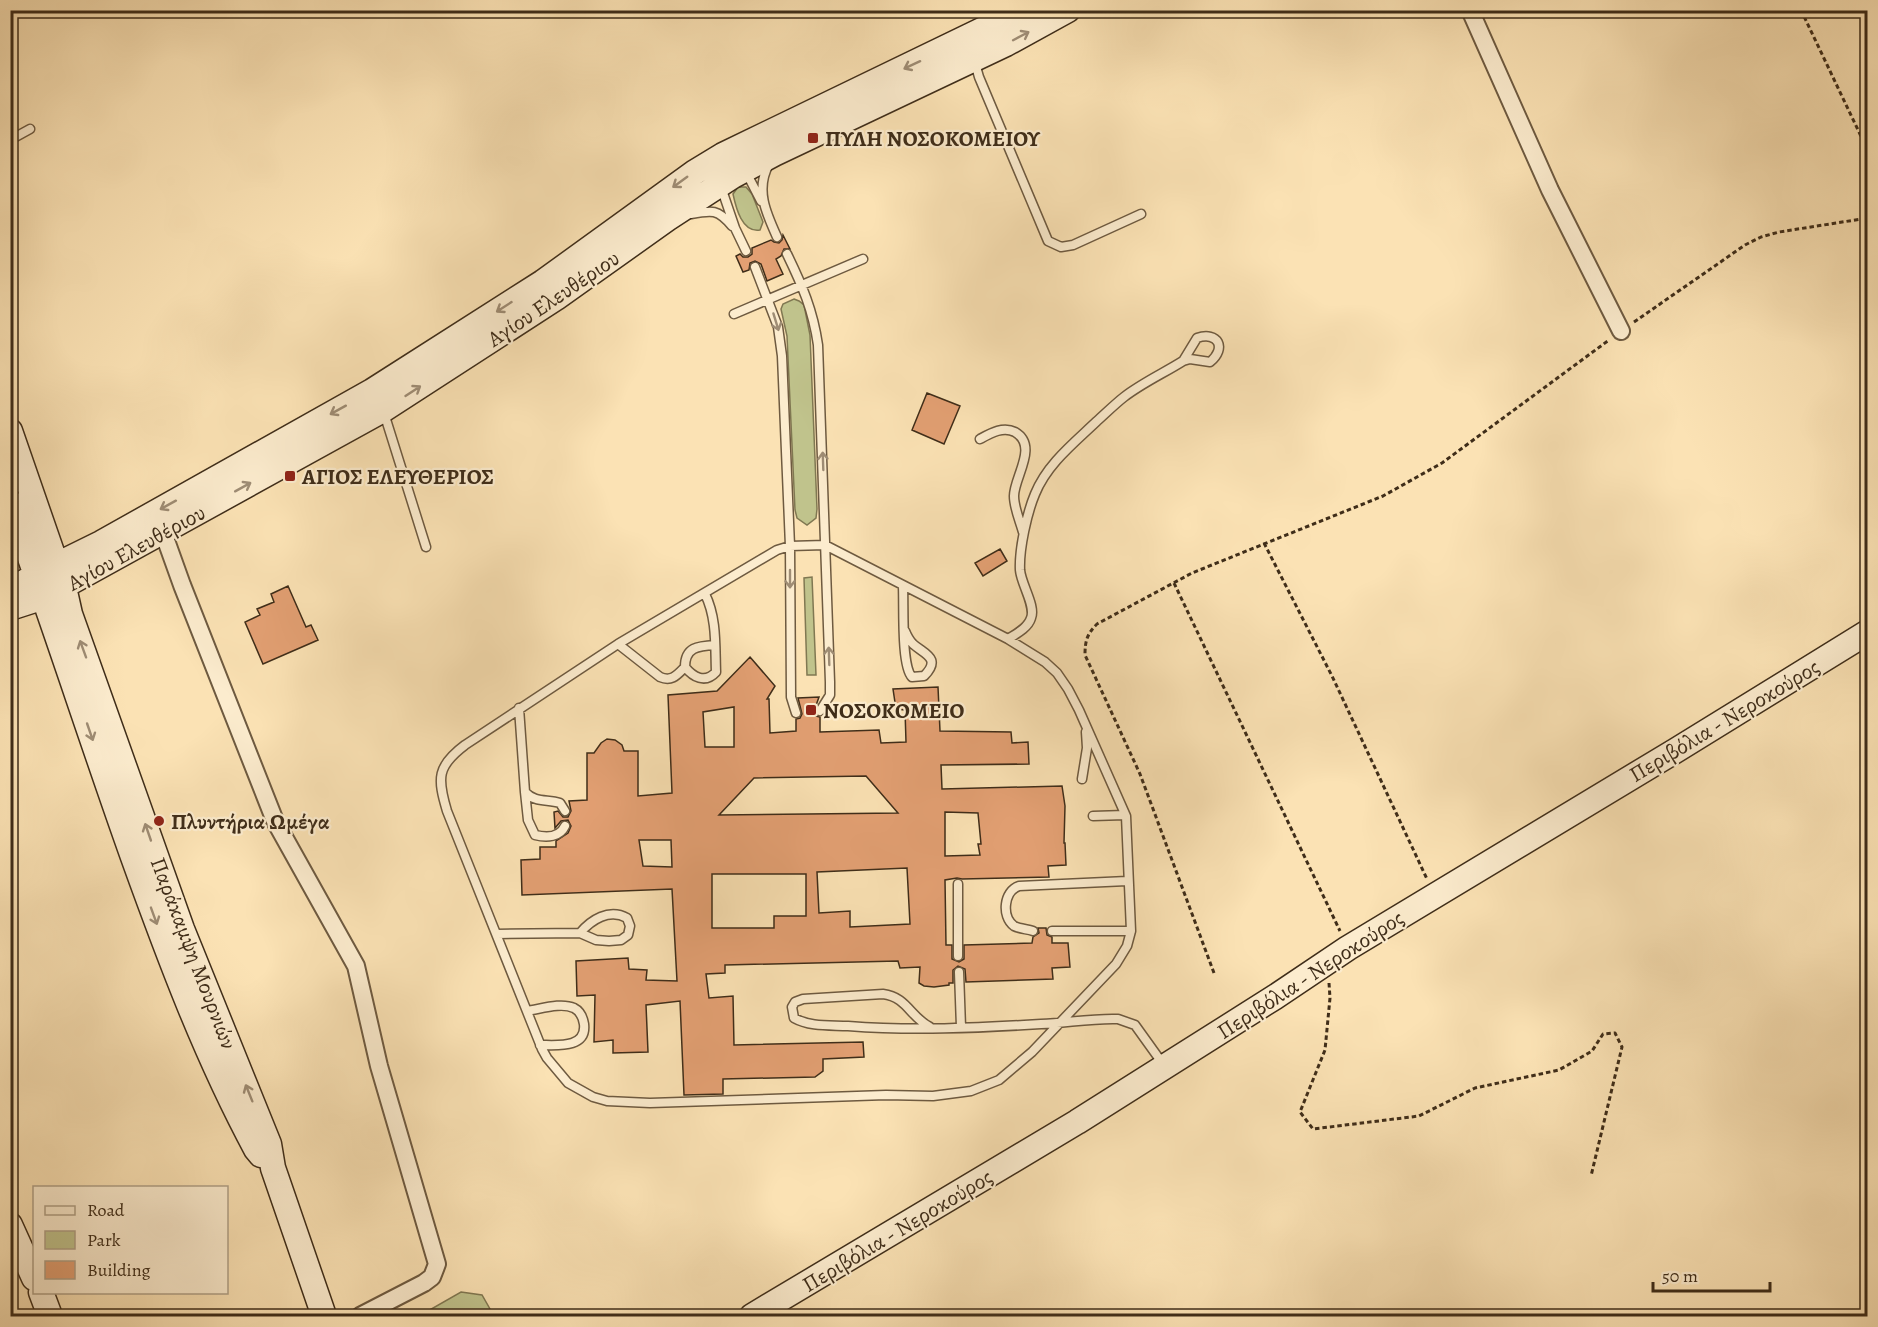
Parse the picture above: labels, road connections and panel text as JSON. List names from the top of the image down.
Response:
{
  "streets": {
    "main road": ["Αγίου Ελευθέριου", "Περιβόλια - Νεροκούρος", "Παράκαμψη Μουρνιών"]
  },
  "crossings": [
    ["Αγίου Ελευθέριου", "Παράκαμψη Μουρνιών"]
  ],
  "places": {
    "transit": ["ΠΥΛΗ ΝΟΣΟΚΟΜΕΙΟΥ", "ΑΓΙΟΣ ΕΛΕΥΘΕΡΙΟΣ", "ΝΟΣΟΚΟΜΕΙΟ"],
    "other": ["Πλυντήρια Ωμέγα"]
  },
  "legend": ["Road", "Park", "Building"],
  "scale_bar": "50 m"
}
